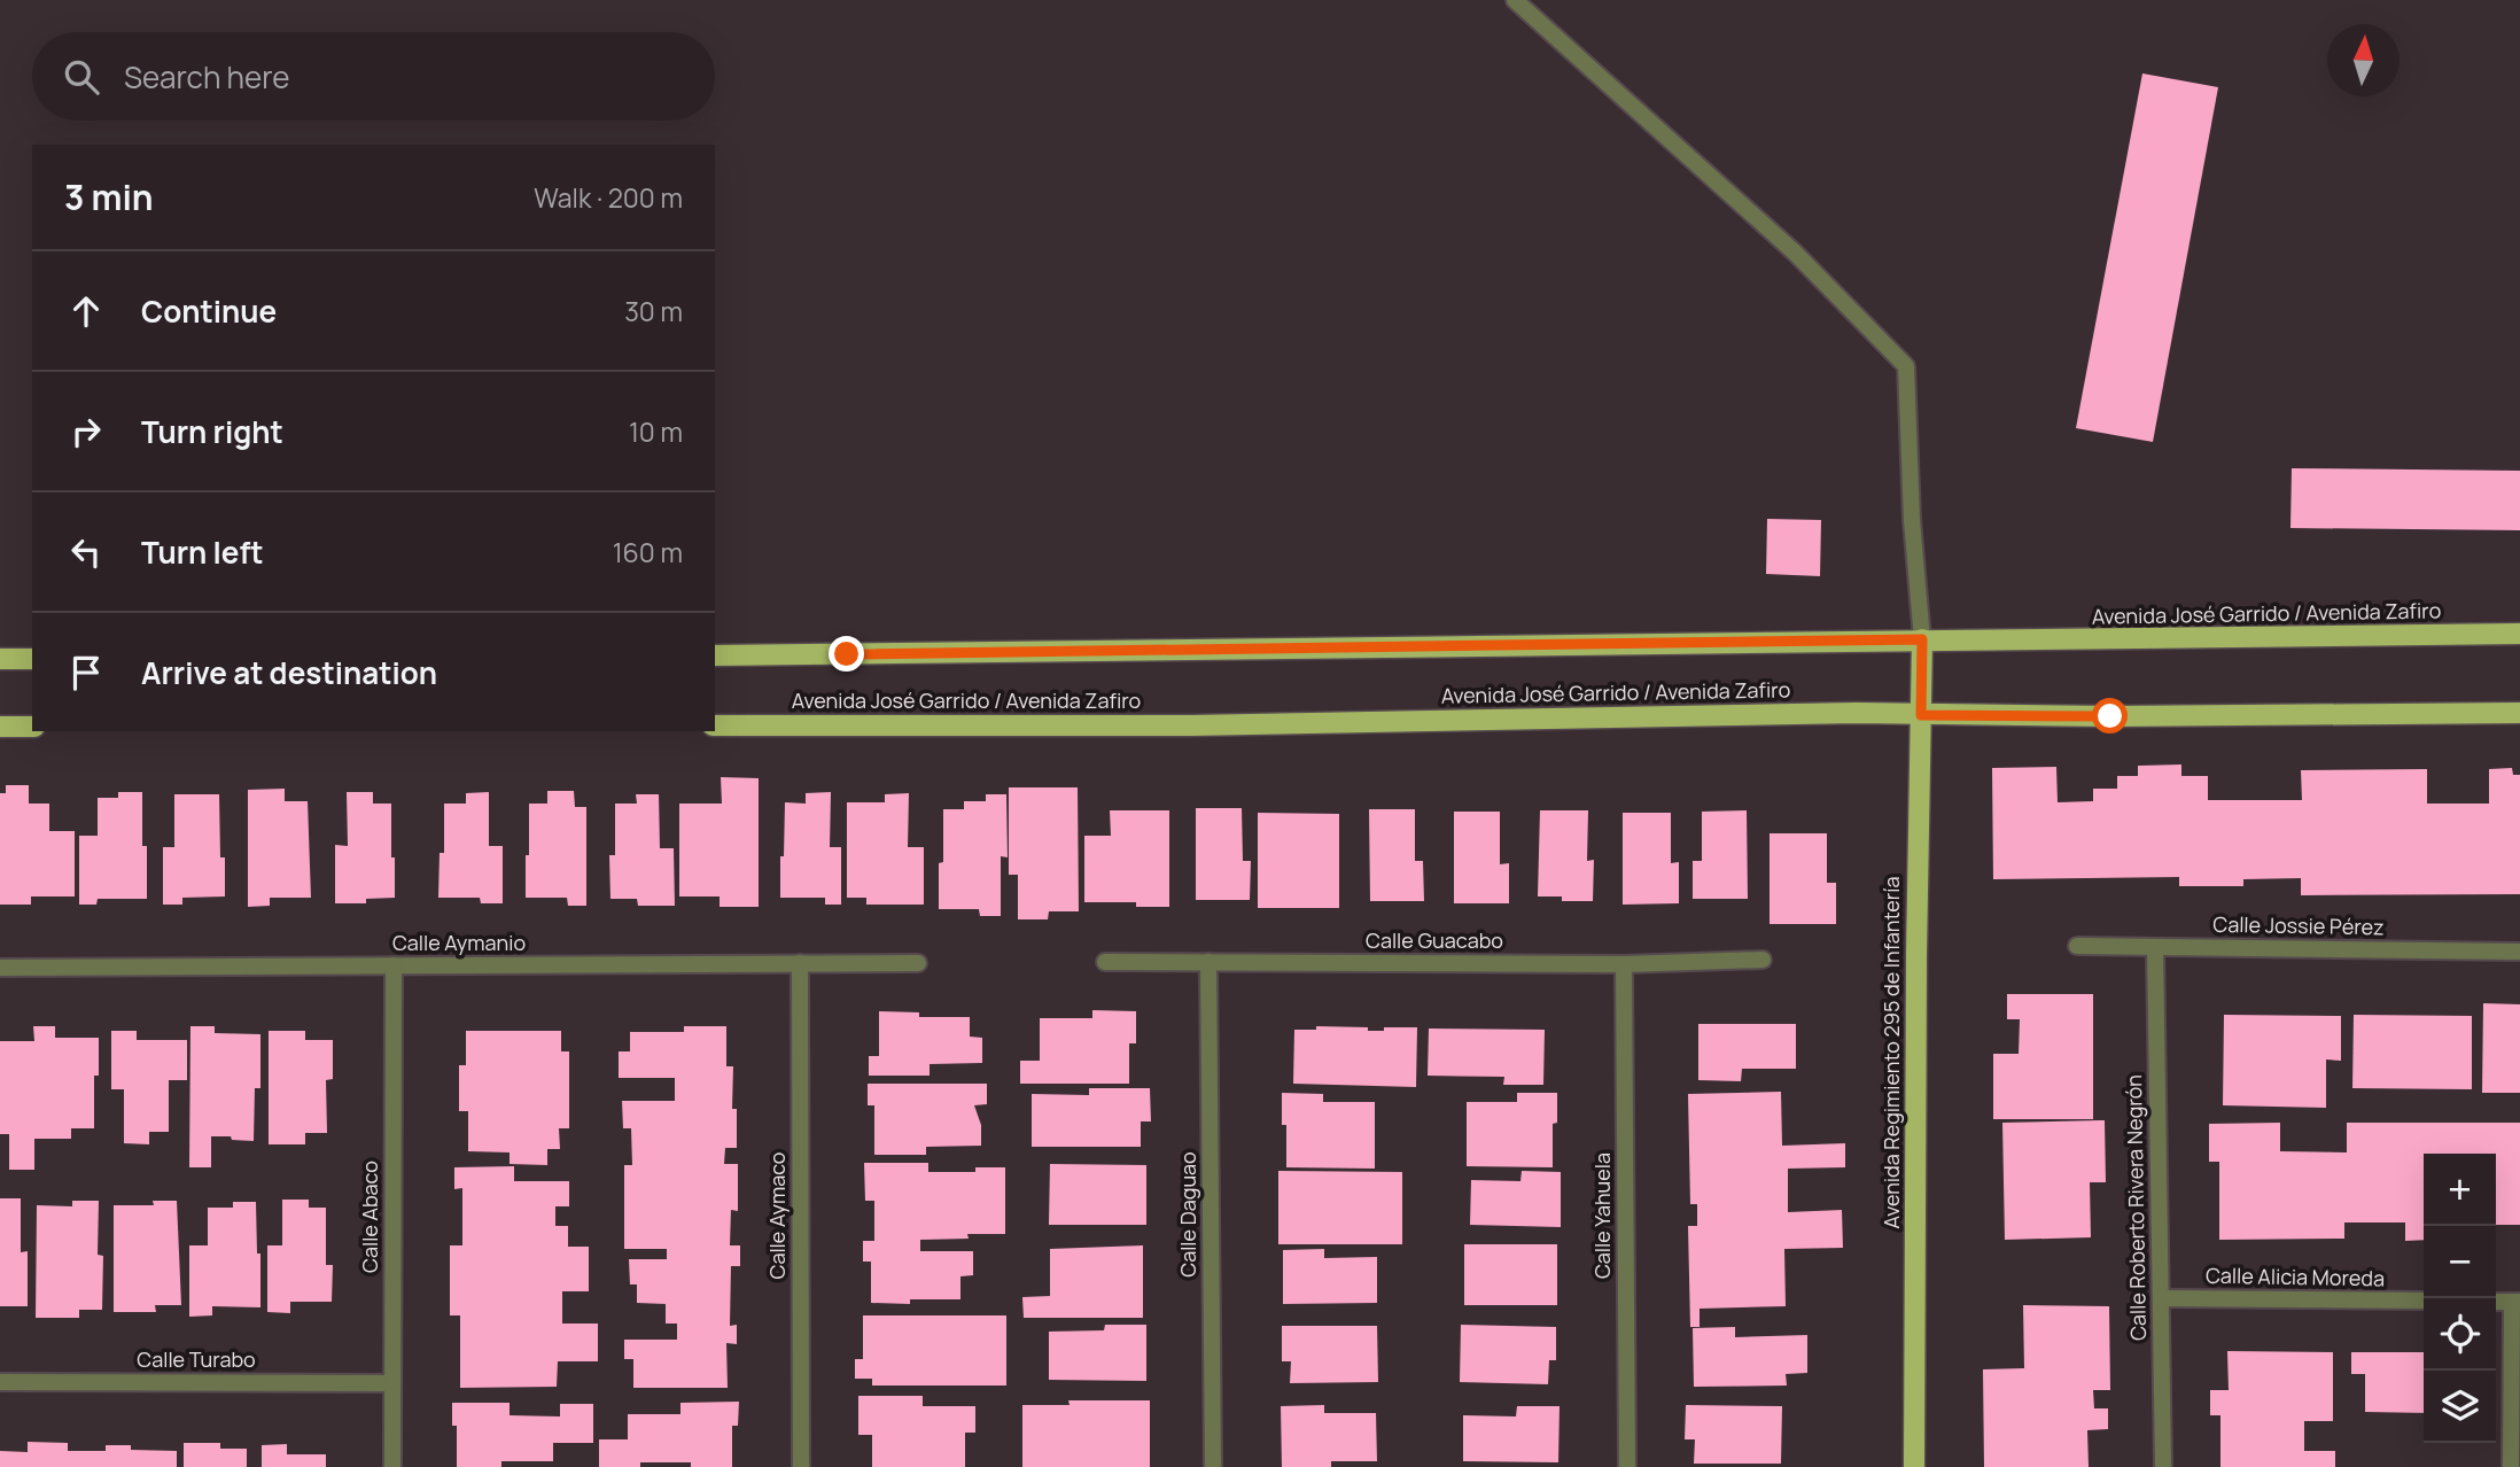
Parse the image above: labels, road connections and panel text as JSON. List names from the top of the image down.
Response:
{
  "streets": {
    "main road": ["Avenida José Garrido / Avenida Zafiro", "Avenida Regimiento 295 de Infantería"],
    "street": [
      "Calle Jossie Pérez",
      "Calle Guacabo",
      "Calle Aymanio",
      "Calle Roberto Rivera Negrón",
      "Calle Daguao",
      "Calle Aymaco",
      "Calle Yahuela",
      "Calle Abaco",
      "Calle Alicia Moreda",
      "Calle Turabo"
    ]
  },
  "crossings": [
    ["Avenida José Garrido / Avenida Zafiro", "Avenida Regimiento 295 de Infantería"],
    ["Calle Jossie Pérez", "Calle Roberto Rivera Negrón"],
    ["Calle Guacabo", "Calle Daguao"],
    ["Calle Guacabo", "Calle Yahuela"],
    ["Calle Aymanio", "Calle Aymaco"],
    ["Calle Aymanio", "Calle Abaco"],
    ["Calle Roberto Rivera Negrón", "Calle Alicia Moreda"],
    ["Calle Abaco", "Calle Turabo"]
  ],
  "north": "top",
  "page": {
    "search": "Search here",
    "heading": ["3 min", "Walk · 200 m"],
    "list": [
      ["Continue", "30 m"],
      ["Turn right", "10 m"],
      ["Turn left", "160 m"],
      "Arrive at destination"
    ],
    "map_buttons": ["+", "−"]
  }
}
